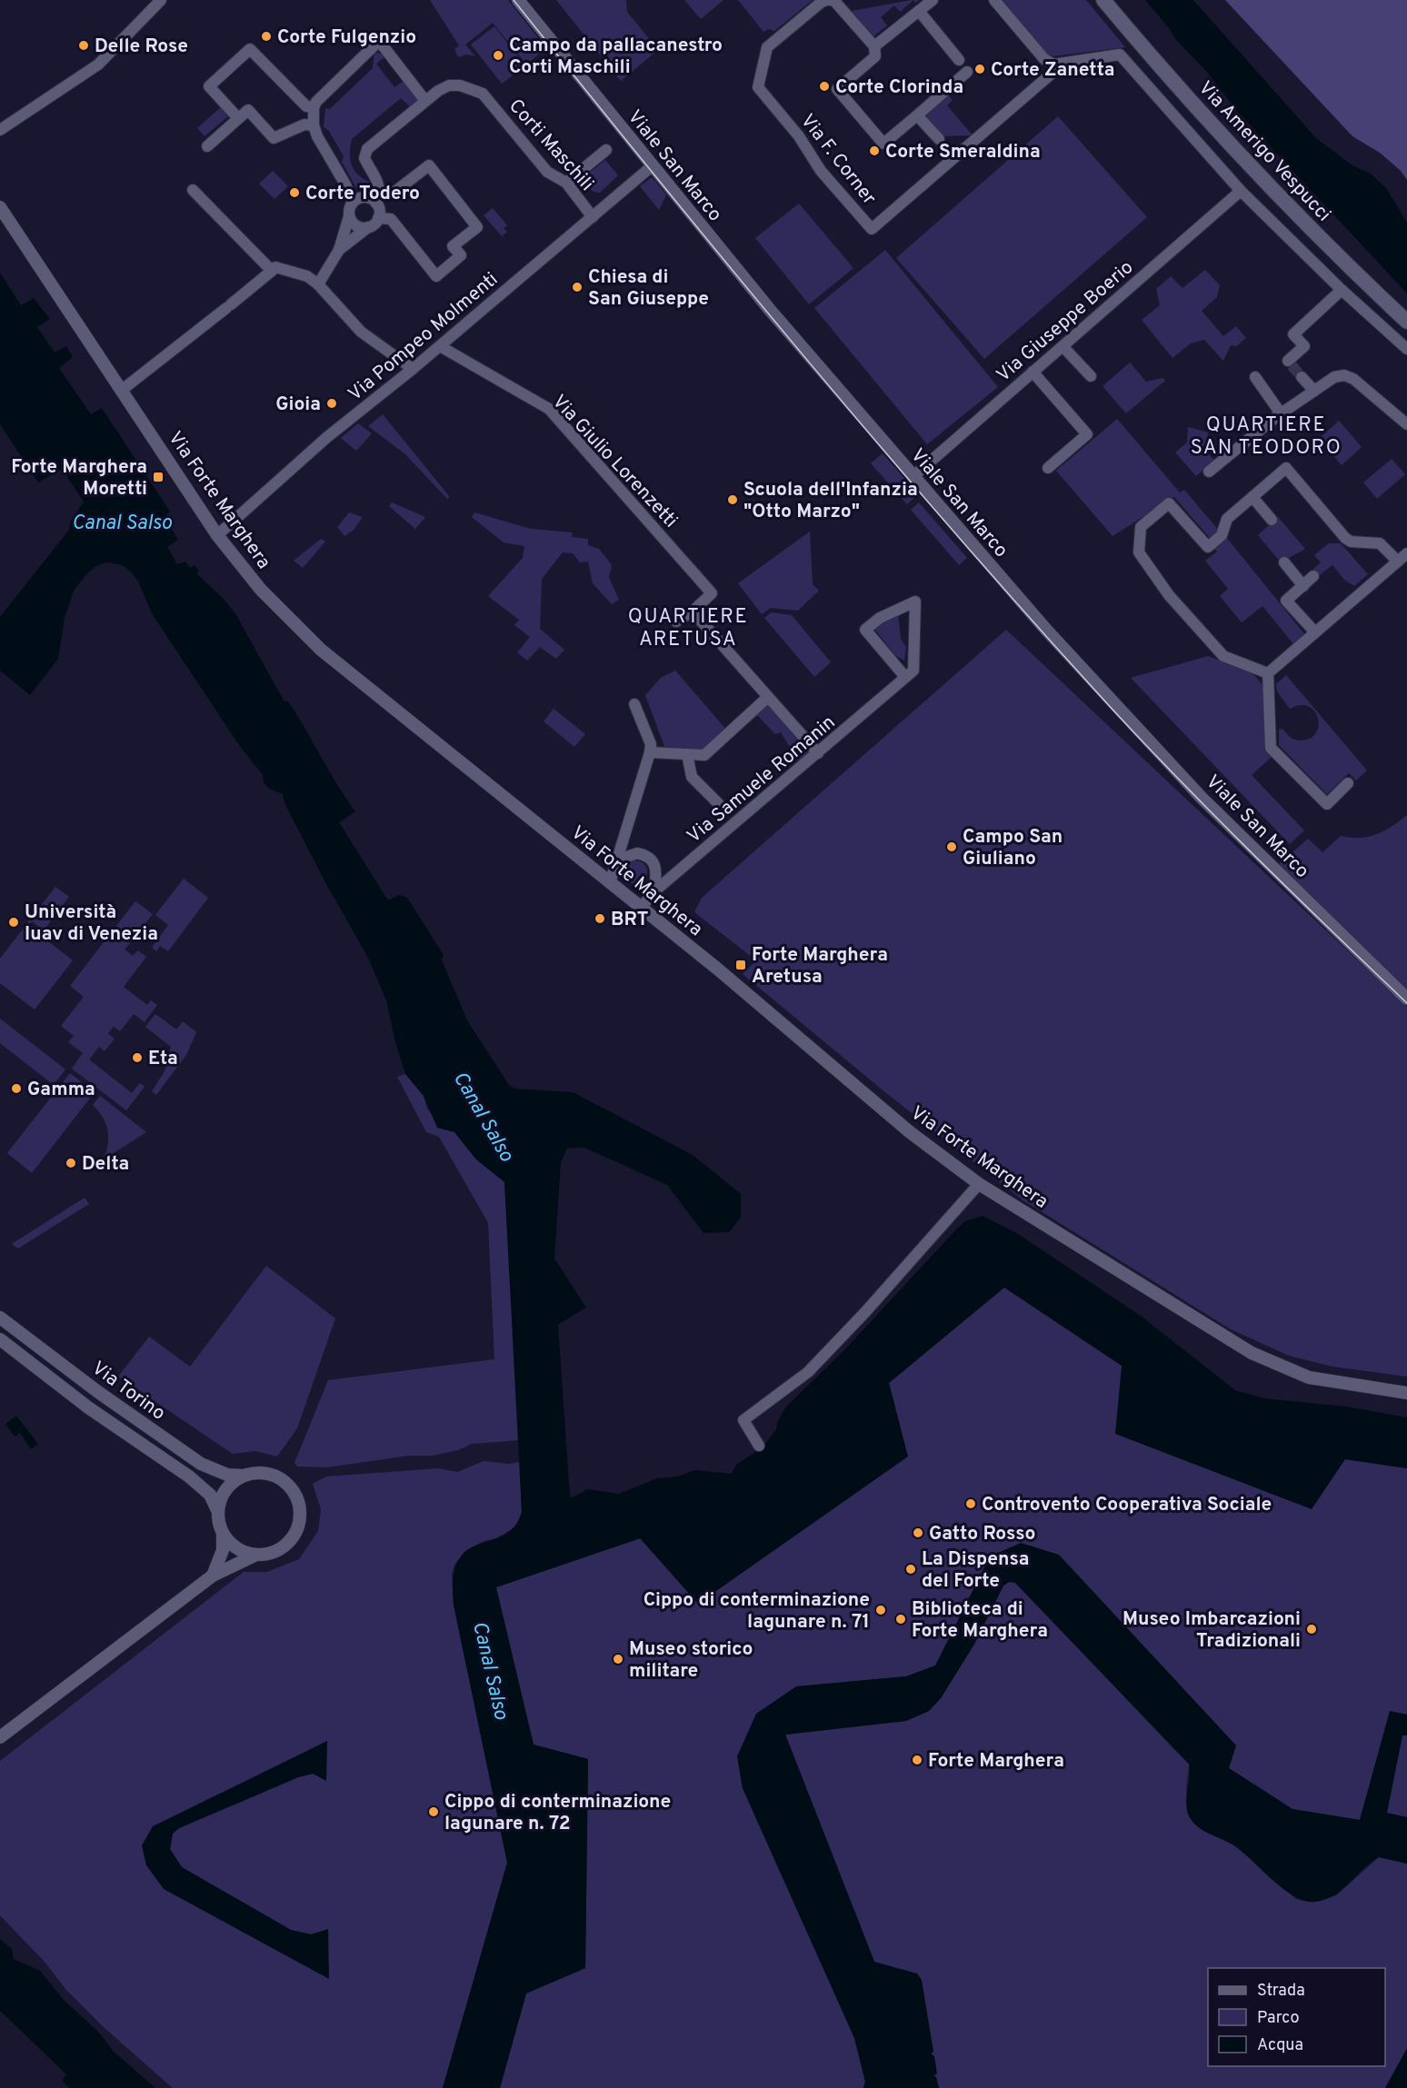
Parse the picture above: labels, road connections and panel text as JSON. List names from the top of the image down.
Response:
{
  "streets": {
    "main road": ["Via Amerigo Vespucci"],
    "street": [
      "Corti Maschili",
      "Via F. Corner",
      "Viale San Marco",
      "Via Giuseppe Boerio",
      "Via Pompeo Molmenti",
      "Via Giulio Lorenzetti",
      "Via Forte Marghera",
      "Via Samuele Romanin",
      "Via Torino"
    ]
  },
  "crossings": [
    ["Corti Maschili", "Via Pompeo Molmenti"],
    ["Viale San Marco", "Via Giuseppe Boerio"],
    ["Viale San Marco", "Via Pompeo Molmenti"],
    ["Via Pompeo Molmenti", "Via Giulio Lorenzetti"],
    ["Via Pompeo Molmenti", "Via Forte Marghera"],
    ["Via Forte Marghera", "Via Samuele Romanin"]
  ],
  "districts": ["QUARTIERE SAN TEODORO", "QUARTIERE ARETUSA"],
  "water": ["Canal Salso"],
  "places": {
    "other": [
      "Corte Fulgenzio",
      "Delle Rose",
      "Campo da pallacanestro Corti Maschili",
      "Corte Zanetta",
      "Corte Clorinda",
      "Corte Smeraldina",
      "Corte Todero",
      "Chiesa di San Giuseppe",
      "Gioia",
      "Scuola dell'Infanzia \"Otto Marzo\"",
      "Campo San Giuliano",
      "BRT",
      "Università Iuav di Venezia",
      "Eta",
      "Gamma",
      "Delta",
      "Controvento Cooperativa Sociale",
      "Gatto Rosso",
      "La Dispensa del Forte",
      "Cippo di conterminazione lagunare n. 71",
      "Biblioteca di Forte Marghera",
      "Museo Imbarcazioni Tradizionali",
      "Museo storico militare",
      "Forte Marghera",
      "Cippo di conterminazione lagunare n. 72"
    ],
    "transit": ["Forte Marghera Moretti", "Forte Marghera Aretusa"]
  },
  "legend": ["Strada", "Parco", "Acqua"]
}
